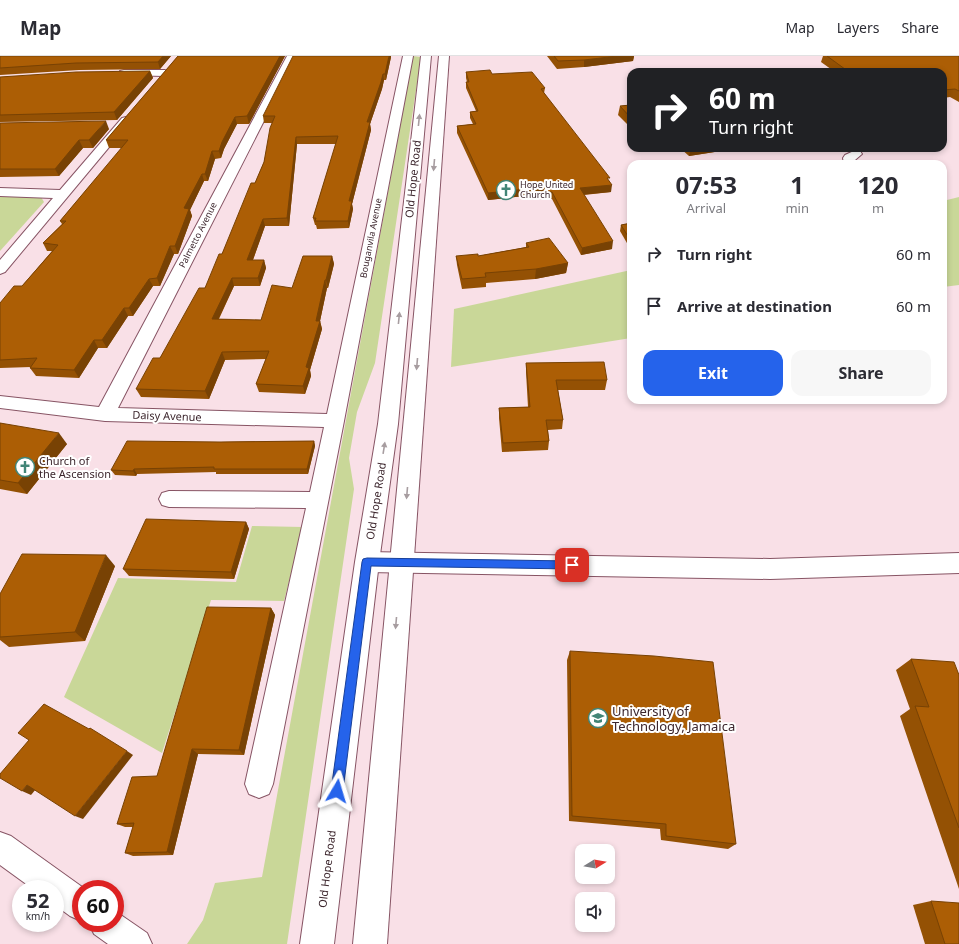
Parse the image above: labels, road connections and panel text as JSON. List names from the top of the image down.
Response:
{
  "streets": {
    "main road": ["Old Hope Road"],
    "street": ["Palmetto Avenue", "Bouganvila Avenue", "Daisy Avenue"]
  },
  "crossings": [
    ["Palmetto Avenue", "Daisy Avenue"],
    ["Bouganvila Avenue", "Daisy Avenue"]
  ],
  "places": {
    "church": ["Hope United Church", "Church of the Ascension"],
    "school or university": ["University of Technology, Jamaica"]
  },
  "north": "right",
  "page": {
    "header": "Map",
    "nav": ["Map", "Layers", "Share"],
    "turn": ["60 m", "Turn right"],
    "eta": [
      "07:53",
      "Arrival",
      "1",
      "min",
      "120",
      "m"
    ],
    "list": [
      {
        "name": "Turn right",
        "value": "60 m"
      },
      {
        "name": "Arrive at destination",
        "value": "60 m"
      }
    ],
    "buttons": ["Exit", "Share"],
    "speed": "52 km/h",
    "limit": "60"
  }
}
